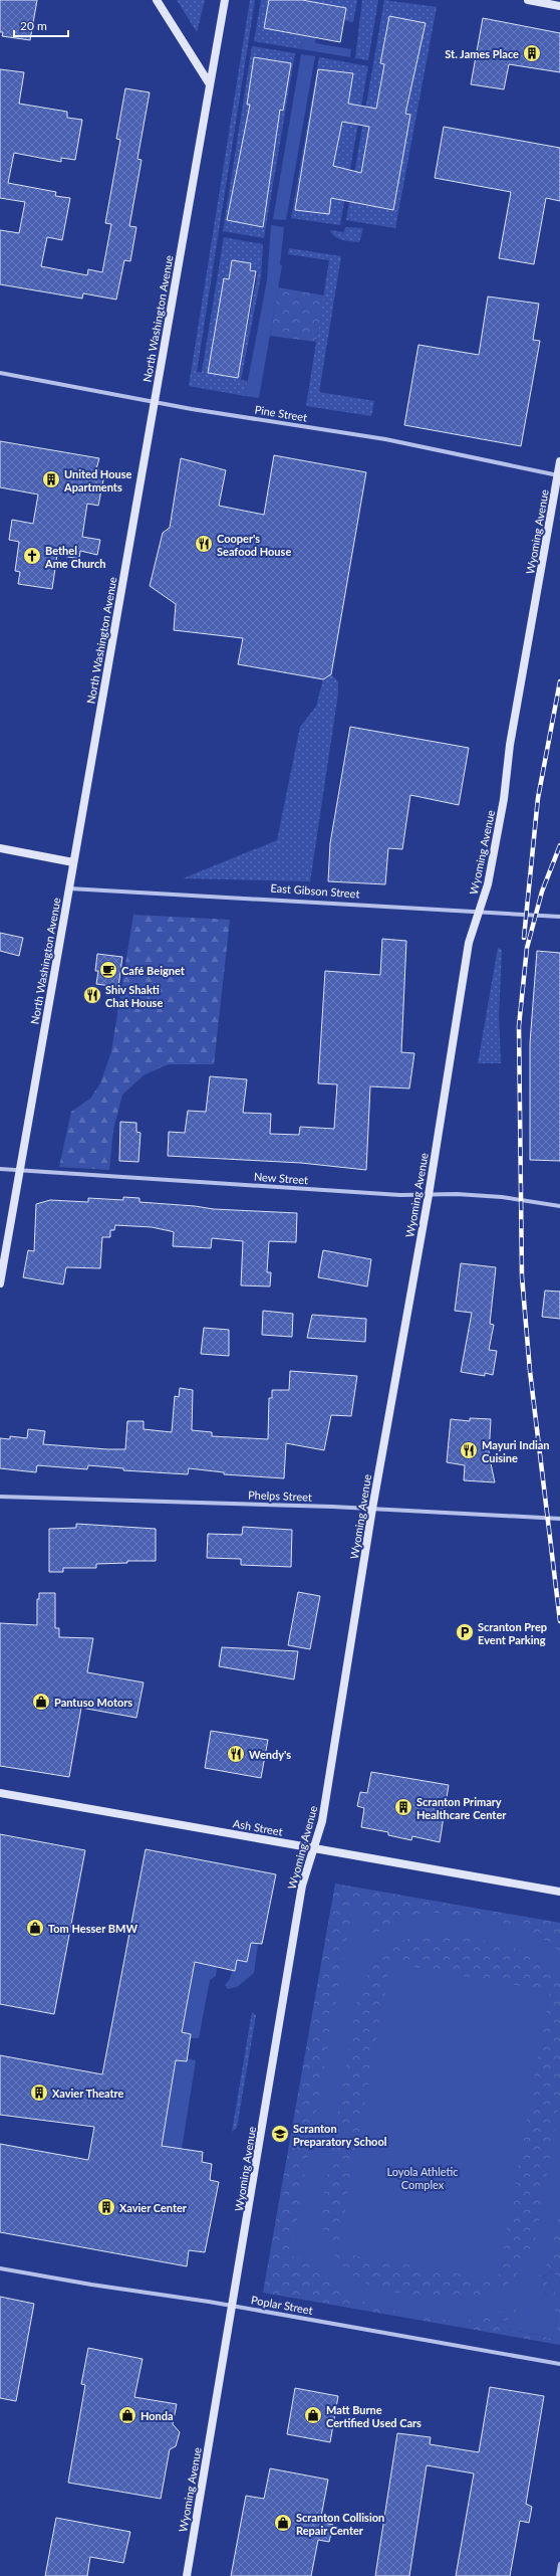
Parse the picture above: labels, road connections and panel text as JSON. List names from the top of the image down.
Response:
{
  "streets": {
    "main road": ["North Washington Avenue", "Wyoming Avenue", "Ash Street"],
    "street": [
      "Pine Street",
      "East Gibson Street",
      "New Street",
      "Phelps Street",
      "Poplar Street"
    ]
  },
  "crossings": [
    ["North Washington Avenue", "Pine Street"],
    ["North Washington Avenue", "East Gibson Street"],
    ["North Washington Avenue", "New Street"],
    ["Pine Street", "Wyoming Avenue"],
    ["Wyoming Avenue", "East Gibson Street"],
    ["Wyoming Avenue", "New Street"],
    ["Wyoming Avenue", "Phelps Street"],
    ["Wyoming Avenue", "Ash Street"],
    ["Wyoming Avenue", "Poplar Street"]
  ],
  "parks": ["Loyola Athletic Complex"],
  "places": {
    "building": [
      "St. James Place",
      "United House Apartments",
      "Scranton Primary Healthcare Center",
      "Xavier Theatre",
      "Xavier Center"
    ],
    "restaurant": [
      "Cooper's Seafood House",
      "Shiv Shakti Chat House",
      "Mayuri Indian Cuisine",
      "Wendy's"
    ],
    "church": ["Bethel Ame Church"],
    "cafe": ["Café Beignet"],
    "parking": ["Scranton Prep Event Parking"],
    "shop": [
      "Pantuso Motors",
      "Tom Hesser BMW",
      "Honda",
      "Matt Burne Certified Used Cars",
      "Scranton Collision Repair Center"
    ],
    "school or university": ["Scranton Preparatory School"]
  },
  "scale_bar": "20 m"
}
